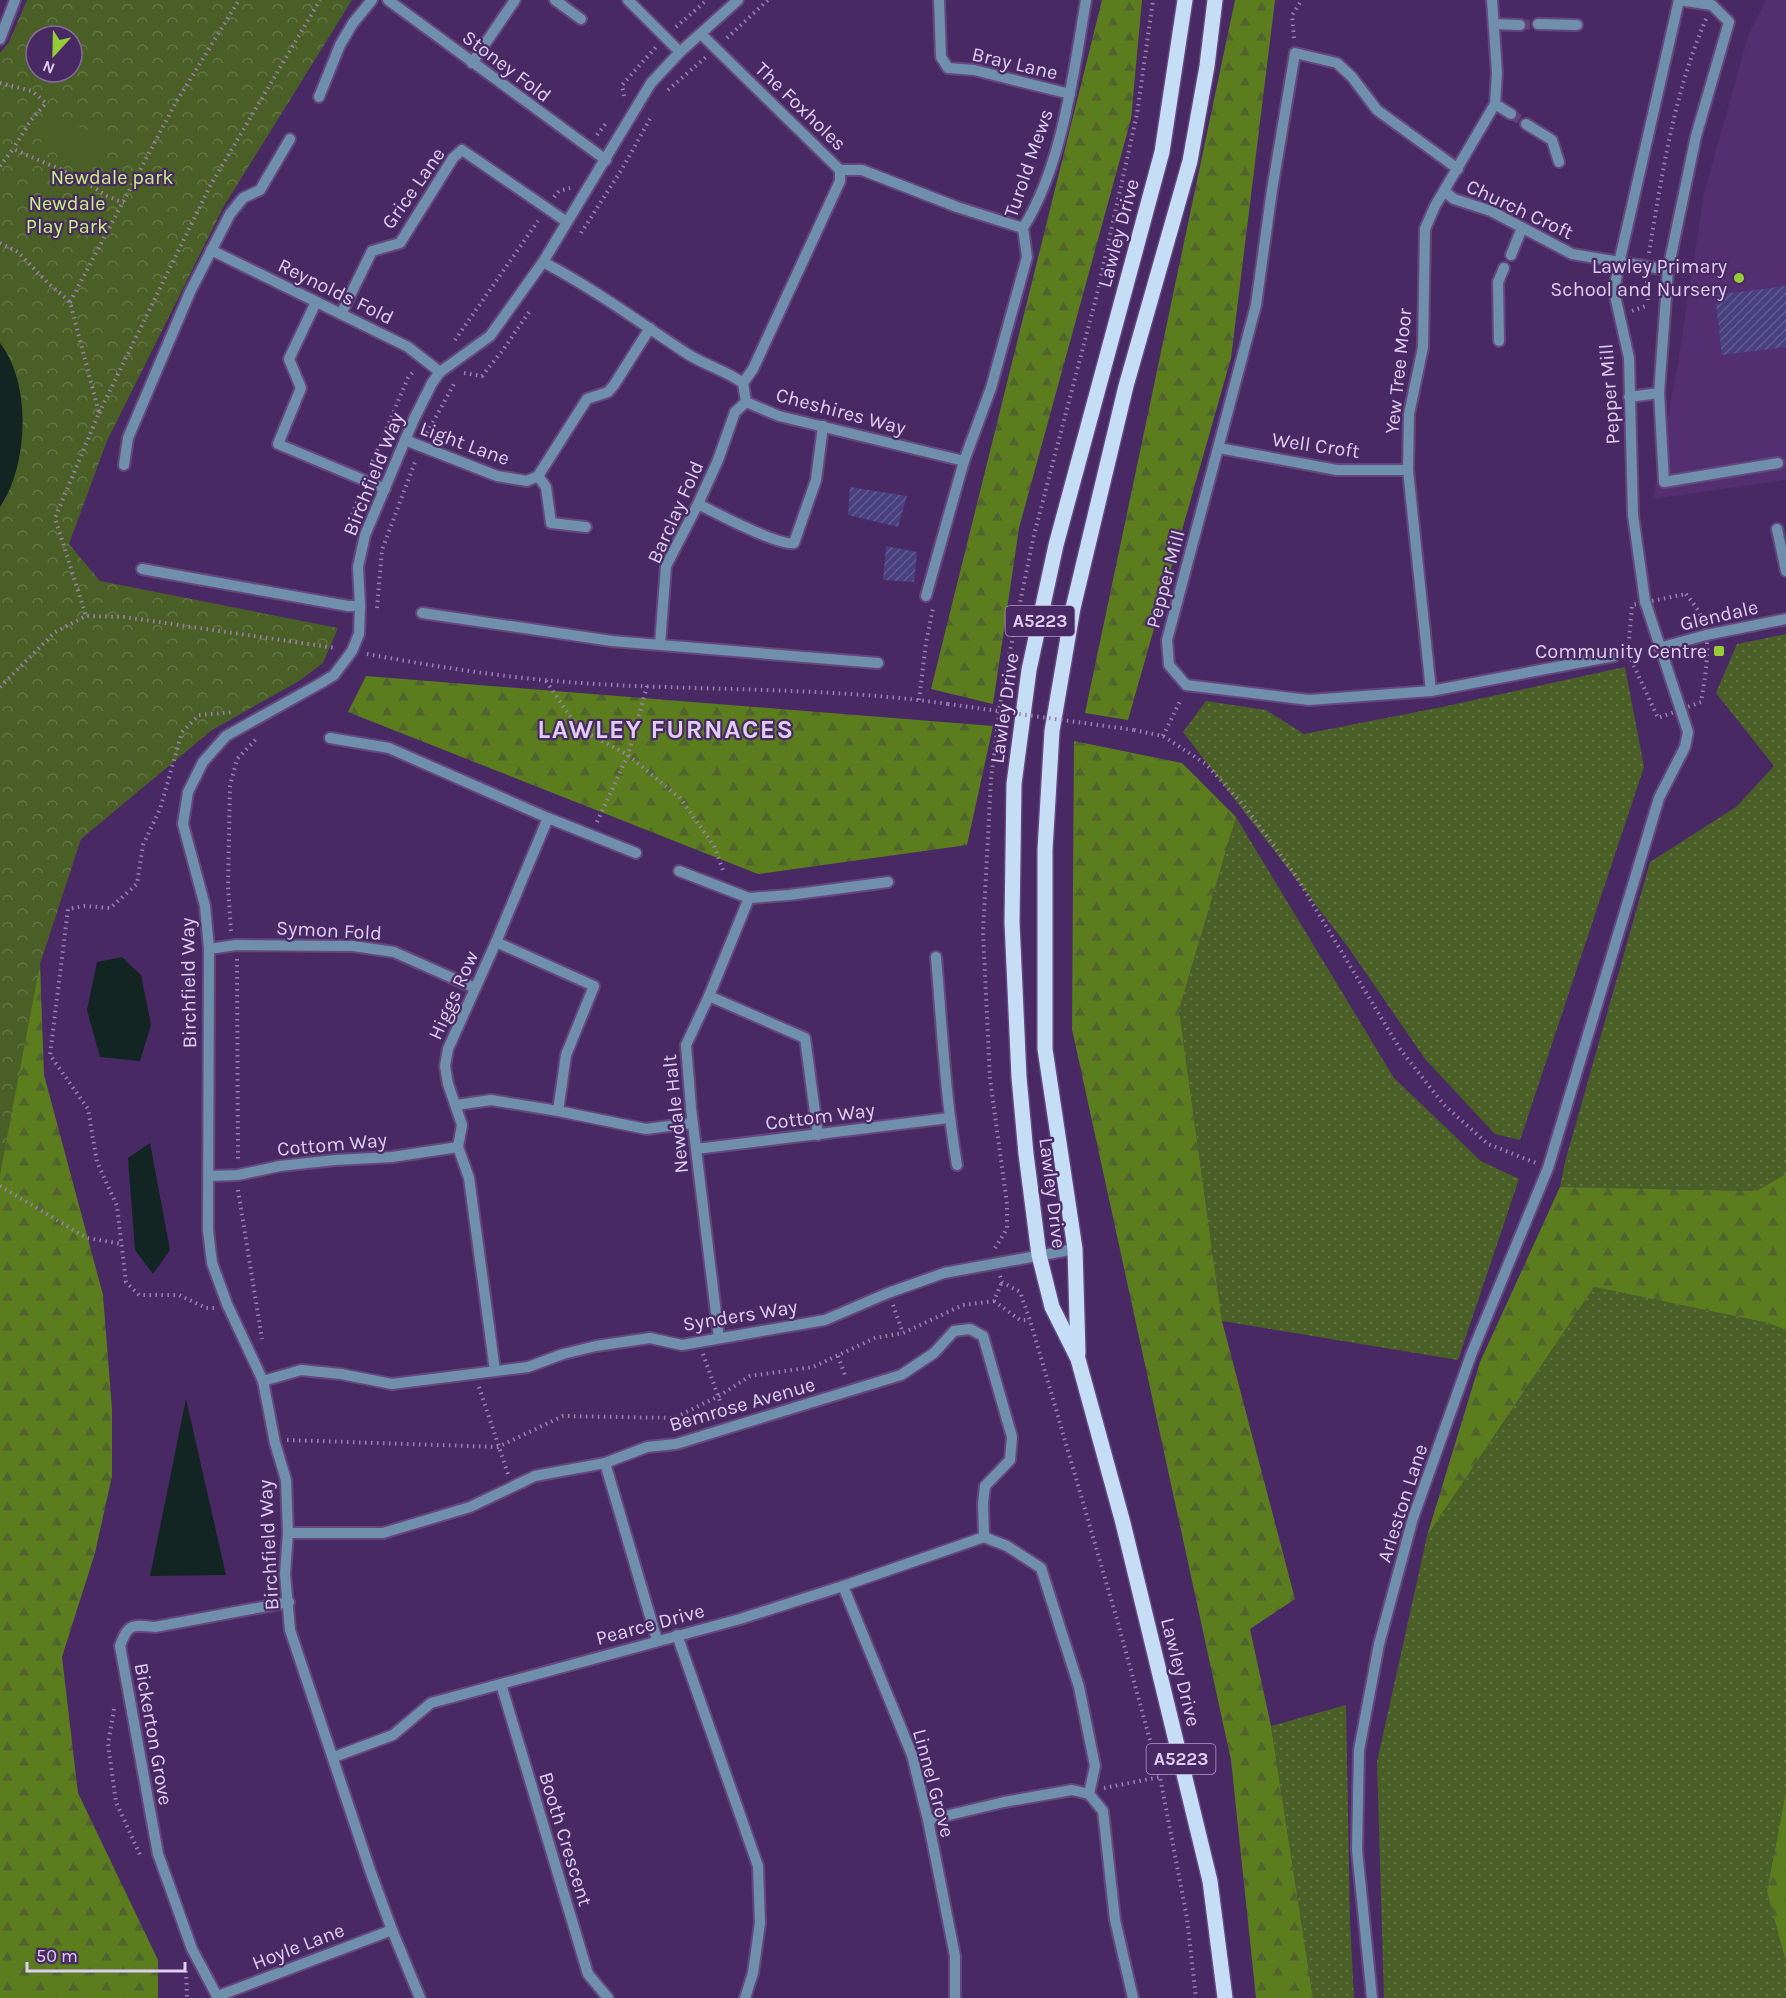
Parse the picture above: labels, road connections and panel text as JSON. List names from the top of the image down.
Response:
{
  "streets": {
    "main road": ["Lawley Drive", "A5223"],
    "street": [
      "Bray Lane",
      "Stoney Fold",
      "The Foxholes",
      "Turold Mews",
      "Grice Lane",
      "Church Croft",
      "Reynolds Fold",
      "Yew Tree Moor",
      "Pepper Mill",
      "Cheshires Way",
      "Light Lane",
      "Well Croft",
      "Birchfield Way",
      "Barclay Fold",
      "Glendale",
      "Symon Fold",
      "Higgs Row",
      "Newdale Halt",
      "Cottom Way",
      "Synders Way",
      "Bemrose Avenue",
      "Arleston Lane",
      "Pearce Drive",
      "Bickerton Grove",
      "Linnel Grove",
      "Booth Crescent",
      "Hoyle Lane"
    ]
  },
  "crossings": [
    ["Bray Lane", "Turold Mews"],
    ["Stoney Fold", "Birchfield Way"],
    ["The Foxholes", "Turold Mews"],
    ["The Foxholes", "Birchfield Way"],
    ["Turold Mews", "Cheshires Way"],
    ["Grice Lane", "Reynolds Fold"],
    ["Grice Lane", "Birchfield Way"],
    ["Church Croft", "Yew Tree Moor"],
    ["Church Croft", "Pepper Mill"],
    ["Lawley Drive", "Synders Way"],
    ["Reynolds Fold", "Birchfield Way"],
    ["Yew Tree Moor", "Well Croft"],
    ["Pepper Mill", "Well Croft"],
    ["Pepper Mill", "Glendale"],
    ["Pepper Mill", "Arleston Lane"],
    ["Cheshires Way", "Barclay Fold"],
    ["Light Lane", "Birchfield Way"],
    ["Birchfield Way", "Symon Fold"],
    ["Birchfield Way", "Cottom Way"],
    ["Birchfield Way", "Synders Way"],
    ["Birchfield Way", "Bemrose Avenue"],
    ["Birchfield Way", "Pearce Drive"],
    ["Birchfield Way", "Bickerton Grove"],
    ["Birchfield Way", "Hoyle Lane"],
    ["Symon Fold", "Higgs Row"],
    ["Higgs Row", "Cottom Way"],
    ["Higgs Row", "Synders Way"],
    ["Newdale Halt", "Cottom Way"],
    ["Newdale Halt", "Synders Way"],
    ["Bemrose Avenue", "Pearce Drive"],
    ["Pearce Drive", "Linnel Grove"],
    ["Pearce Drive", "Booth Crescent"],
    ["Bickerton Grove", "Hoyle Lane"]
  ],
  "districts": ["LAWLEY FURNACES"],
  "parks": ["Newdale park", "Newdale Play Park"],
  "places": {
    "other": ["Lawley Primary School and Nursery"],
    "transit": ["Community Centre"]
  },
  "scale_bar": "50 m",
  "north": "bottom"
}
